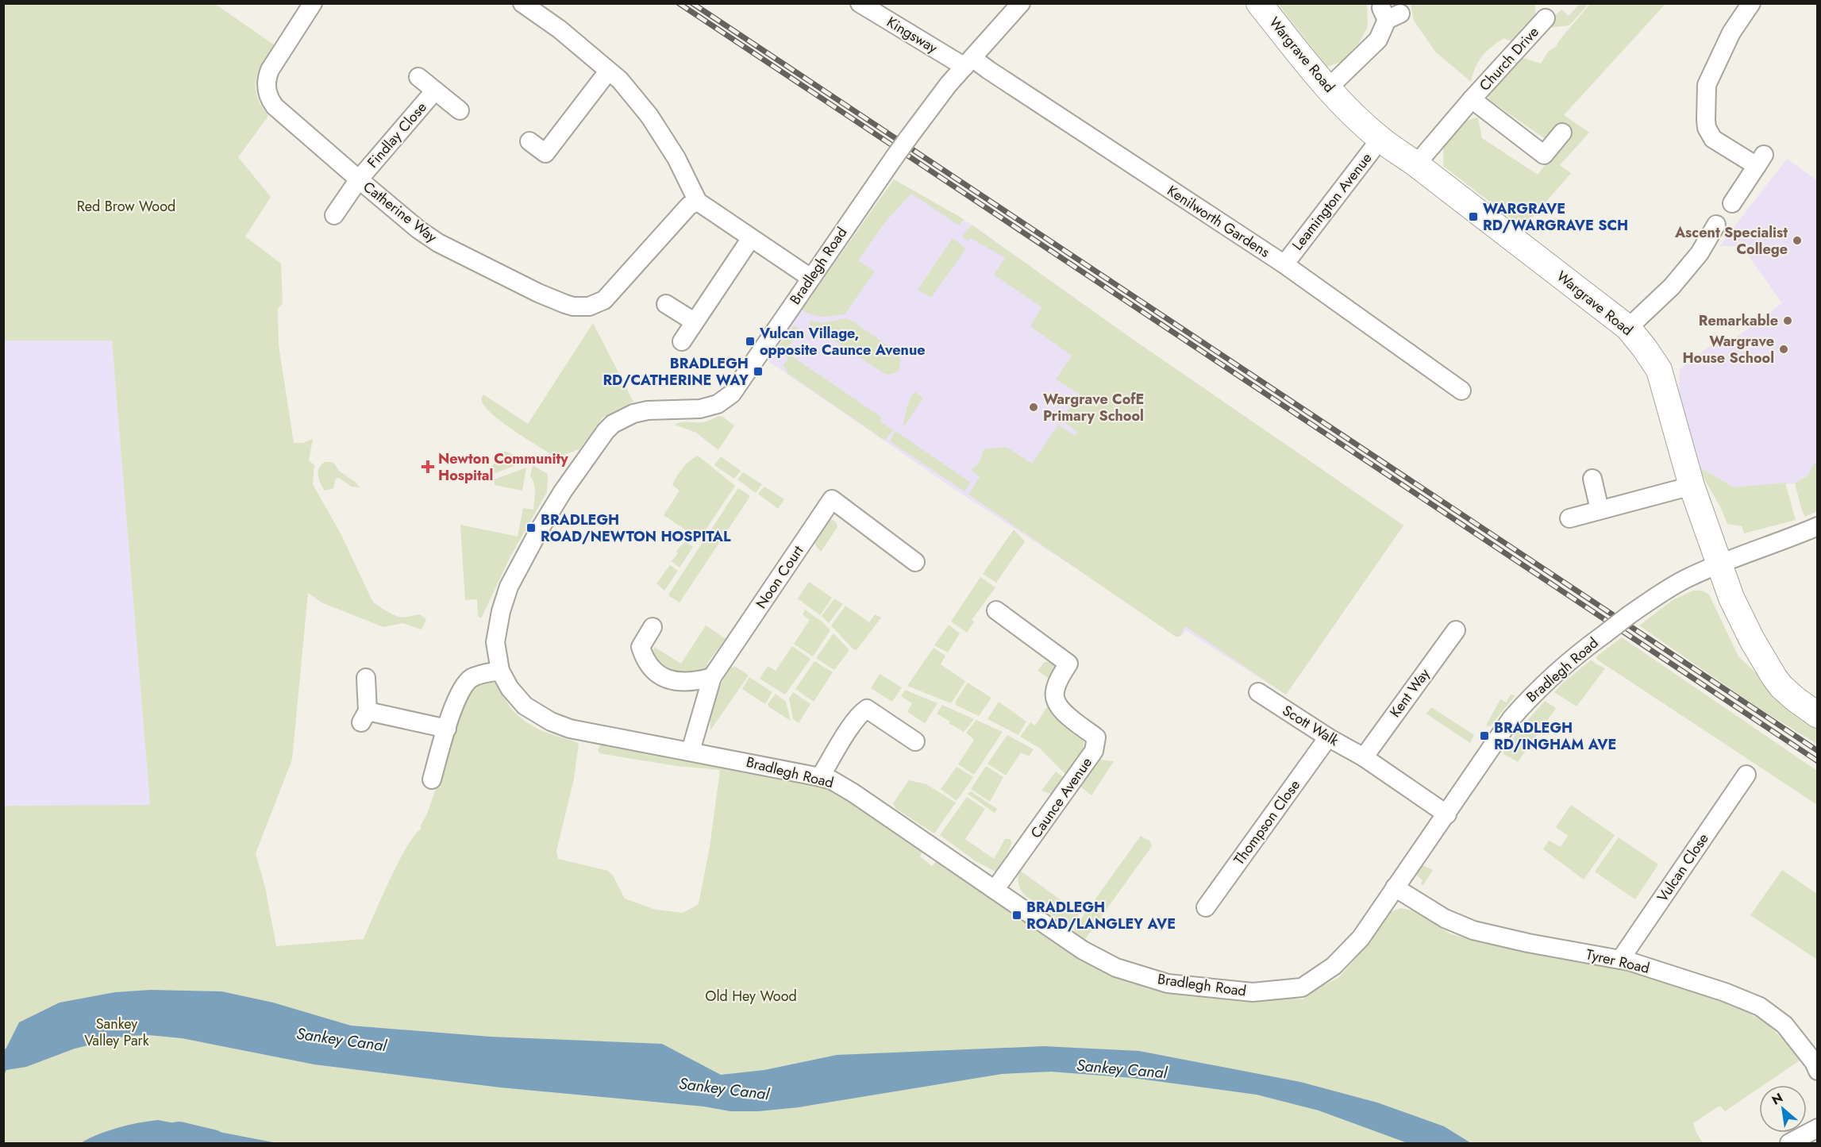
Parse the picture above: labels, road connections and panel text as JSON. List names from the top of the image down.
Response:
{
  "streets": {
    "street": [
      "Kingsway",
      "Wargrave Road",
      "Church Drive",
      "Findlay Close",
      "Leamington Avenue",
      "Catherine Way",
      "Kenilworth Gardens",
      "Bradlegh Road",
      "Noon Court",
      "Kent Way",
      "Scott Walk",
      "Caunce Avenue",
      "Thompson Close",
      "Vulcan Close",
      "Tyrer Road"
    ]
  },
  "crossings": [
    ["Kingsway", "Kenilworth Gardens"],
    ["Kingsway", "Bradlegh Road"],
    ["Wargrave Road", "Church Drive"],
    ["Wargrave Road", "Leamington Avenue"],
    ["Wargrave Road", "Bradlegh Road"],
    ["Findlay Close", "Catherine Way"],
    ["Leamington Avenue", "Kenilworth Gardens"],
    ["Kenilworth Gardens", "Bradlegh Road"],
    ["Bradlegh Road", "Noon Court"],
    ["Bradlegh Road", "Scott Walk"],
    ["Bradlegh Road", "Caunce Avenue"],
    ["Bradlegh Road", "Tyrer Road"],
    ["Kent Way", "Scott Walk"],
    ["Scott Walk", "Thompson Close"],
    ["Vulcan Close", "Tyrer Road"]
  ],
  "water": ["Sankey Canal"],
  "parks": ["Red Brow Wood", "Old Hey Wood", "Sankey Valley Park"],
  "places": {
    "transit": [
      "WARGRAVE RD/WARGRAVE SCH",
      "Vulcan Village, opposite Caunce Avenue",
      "BRADLEGH RD/CATHERINE WAY",
      "BRADLEGH ROAD/NEWTON HOSPITAL",
      "BRADLEGH RD/INGHAM AVE",
      "BRADLEGH ROAD/LANGLEY AVE"
    ],
    "other": [
      "Ascent Specialist College",
      "Remarkable",
      "Wargrave House School",
      "Wargrave CofE Primary School"
    ],
    "health": ["Newton Community Hospital"]
  },
  "north": "top left"
}
